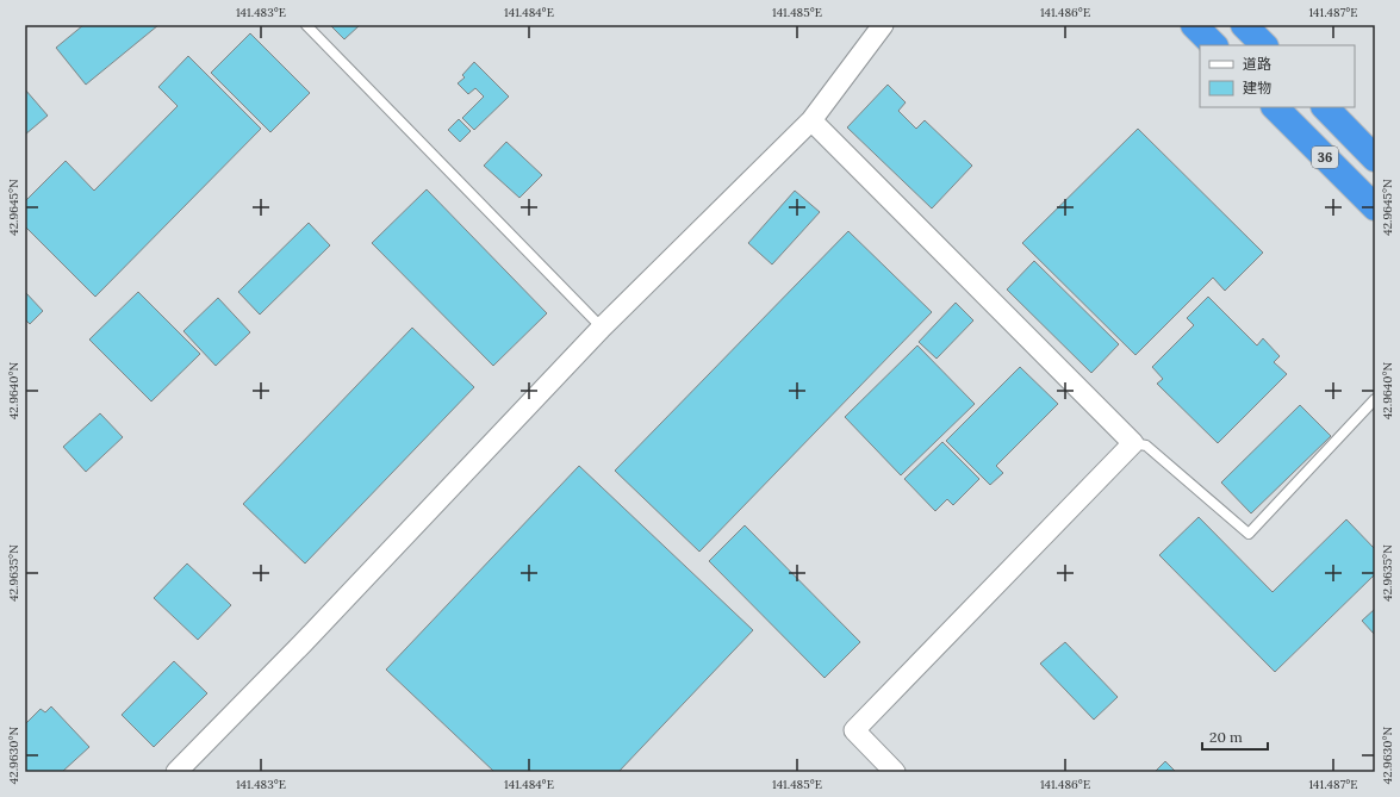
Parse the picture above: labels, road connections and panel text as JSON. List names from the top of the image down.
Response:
{
  "streets": {
    "highway": ["36"]
  },
  "legend": ["道路", "建物"],
  "scale_bar": "20 m",
  "coordinates": [
    "141.483°E",
    "141.484°E",
    "141.485°E",
    "141.486°E",
    "141.487°E",
    "42.9645°N",
    "42.9640°N",
    "42.9635°N",
    "42.9630°N"
  ]
}
